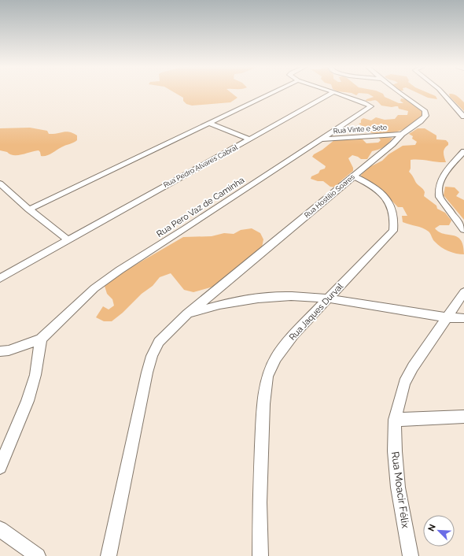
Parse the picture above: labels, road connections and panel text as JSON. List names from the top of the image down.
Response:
{
  "streets": {
    "street": [
      "Rua Vinte e Sete",
      "Rua Pedro Alvares Cabral",
      "Rua Hostílio Soares",
      "Rua Pero Vaz de Caminha",
      "Rua Jaques Durval",
      "Rua Moacir Félix"
    ]
  },
  "crossings": [
    ["Rua Vinte e Sete", "Rua Hostílio Soares"],
    ["Rua Vinte e Sete", "Rua Pero Vaz de Caminha"],
    ["Rua Pedro Alvares Cabral", "Rua Pero Vaz de Caminha"],
    ["Rua Hostílio Soares", "Rua Jaques Durval"]
  ],
  "north": "top left"
}
